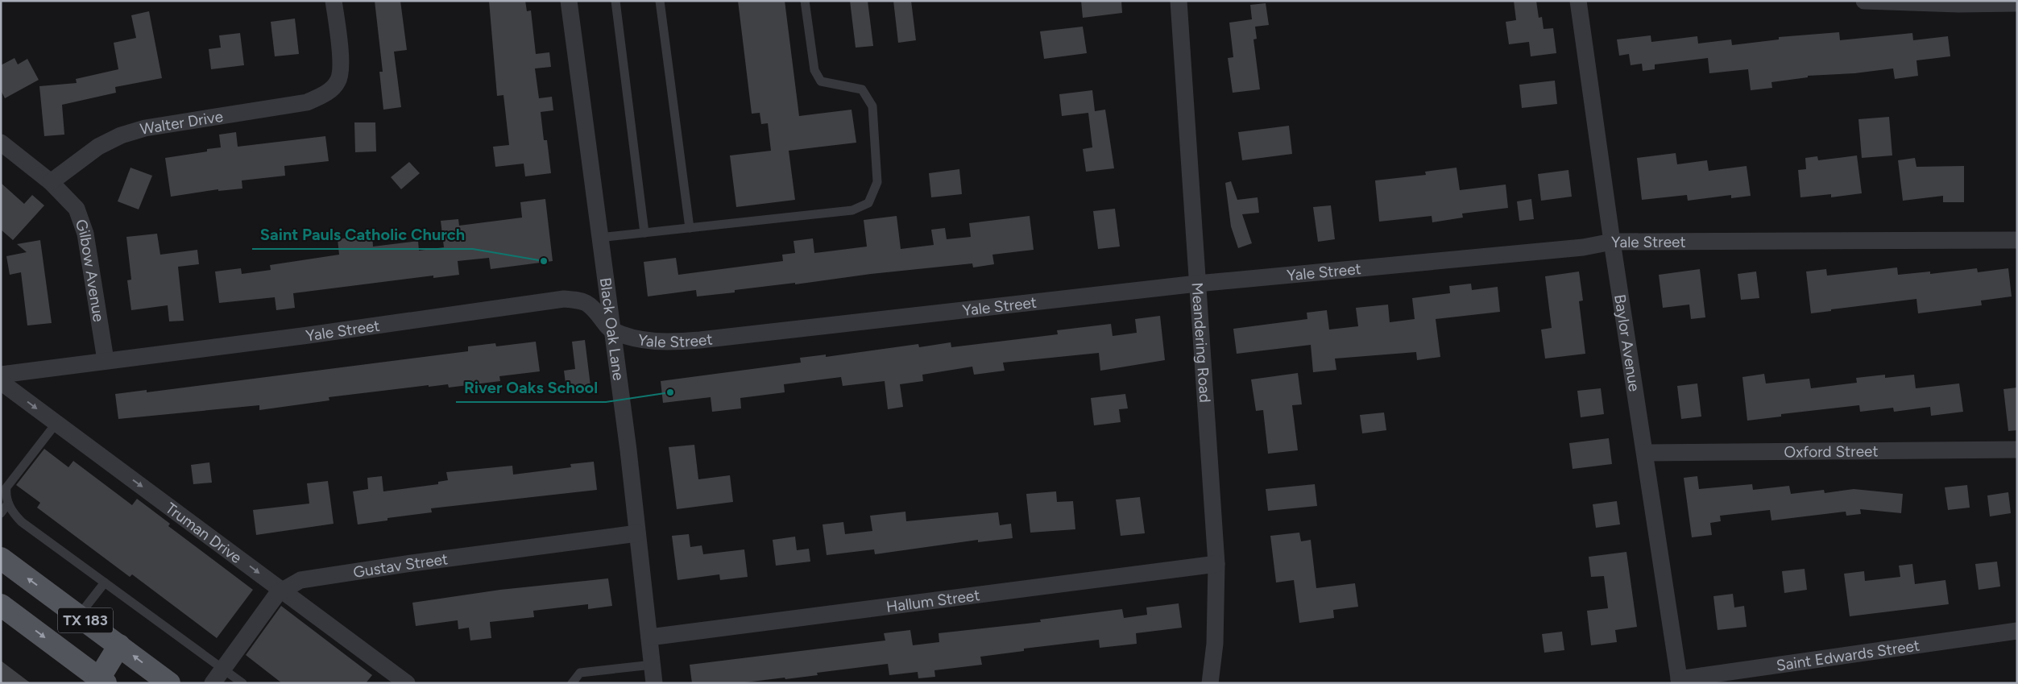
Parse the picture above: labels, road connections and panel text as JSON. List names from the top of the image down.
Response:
{
  "streets": {
    "main road": ["TX 183"],
    "street": [
      "Walter Drive",
      "Yale Street",
      "Gilbow Avenue",
      "Black Oak Lane",
      "Meandering Road",
      "Baylor Avenue",
      "Oxford Street",
      "Truman Drive",
      "Gustav Street",
      "Hallum Street",
      "Saint Edwards Street"
    ]
  },
  "crossings": [
    ["Walter Drive", "Gilbow Avenue"],
    ["Yale Street", "Gilbow Avenue"],
    ["Yale Street", "Black Oak Lane"],
    ["Yale Street", "Meandering Road"],
    ["Yale Street", "Baylor Avenue"],
    ["Black Oak Lane", "Gustav Street"],
    ["Black Oak Lane", "Hallum Street"],
    ["Meandering Road", "Hallum Street"],
    ["Baylor Avenue", "Oxford Street"],
    ["Baylor Avenue", "Saint Edwards Street"],
    ["Truman Drive", "Gustav Street"]
  ],
  "one_way": ["Truman Drive"],
  "places": ["Saint Pauls Catholic Church", "River Oaks School"]
}
